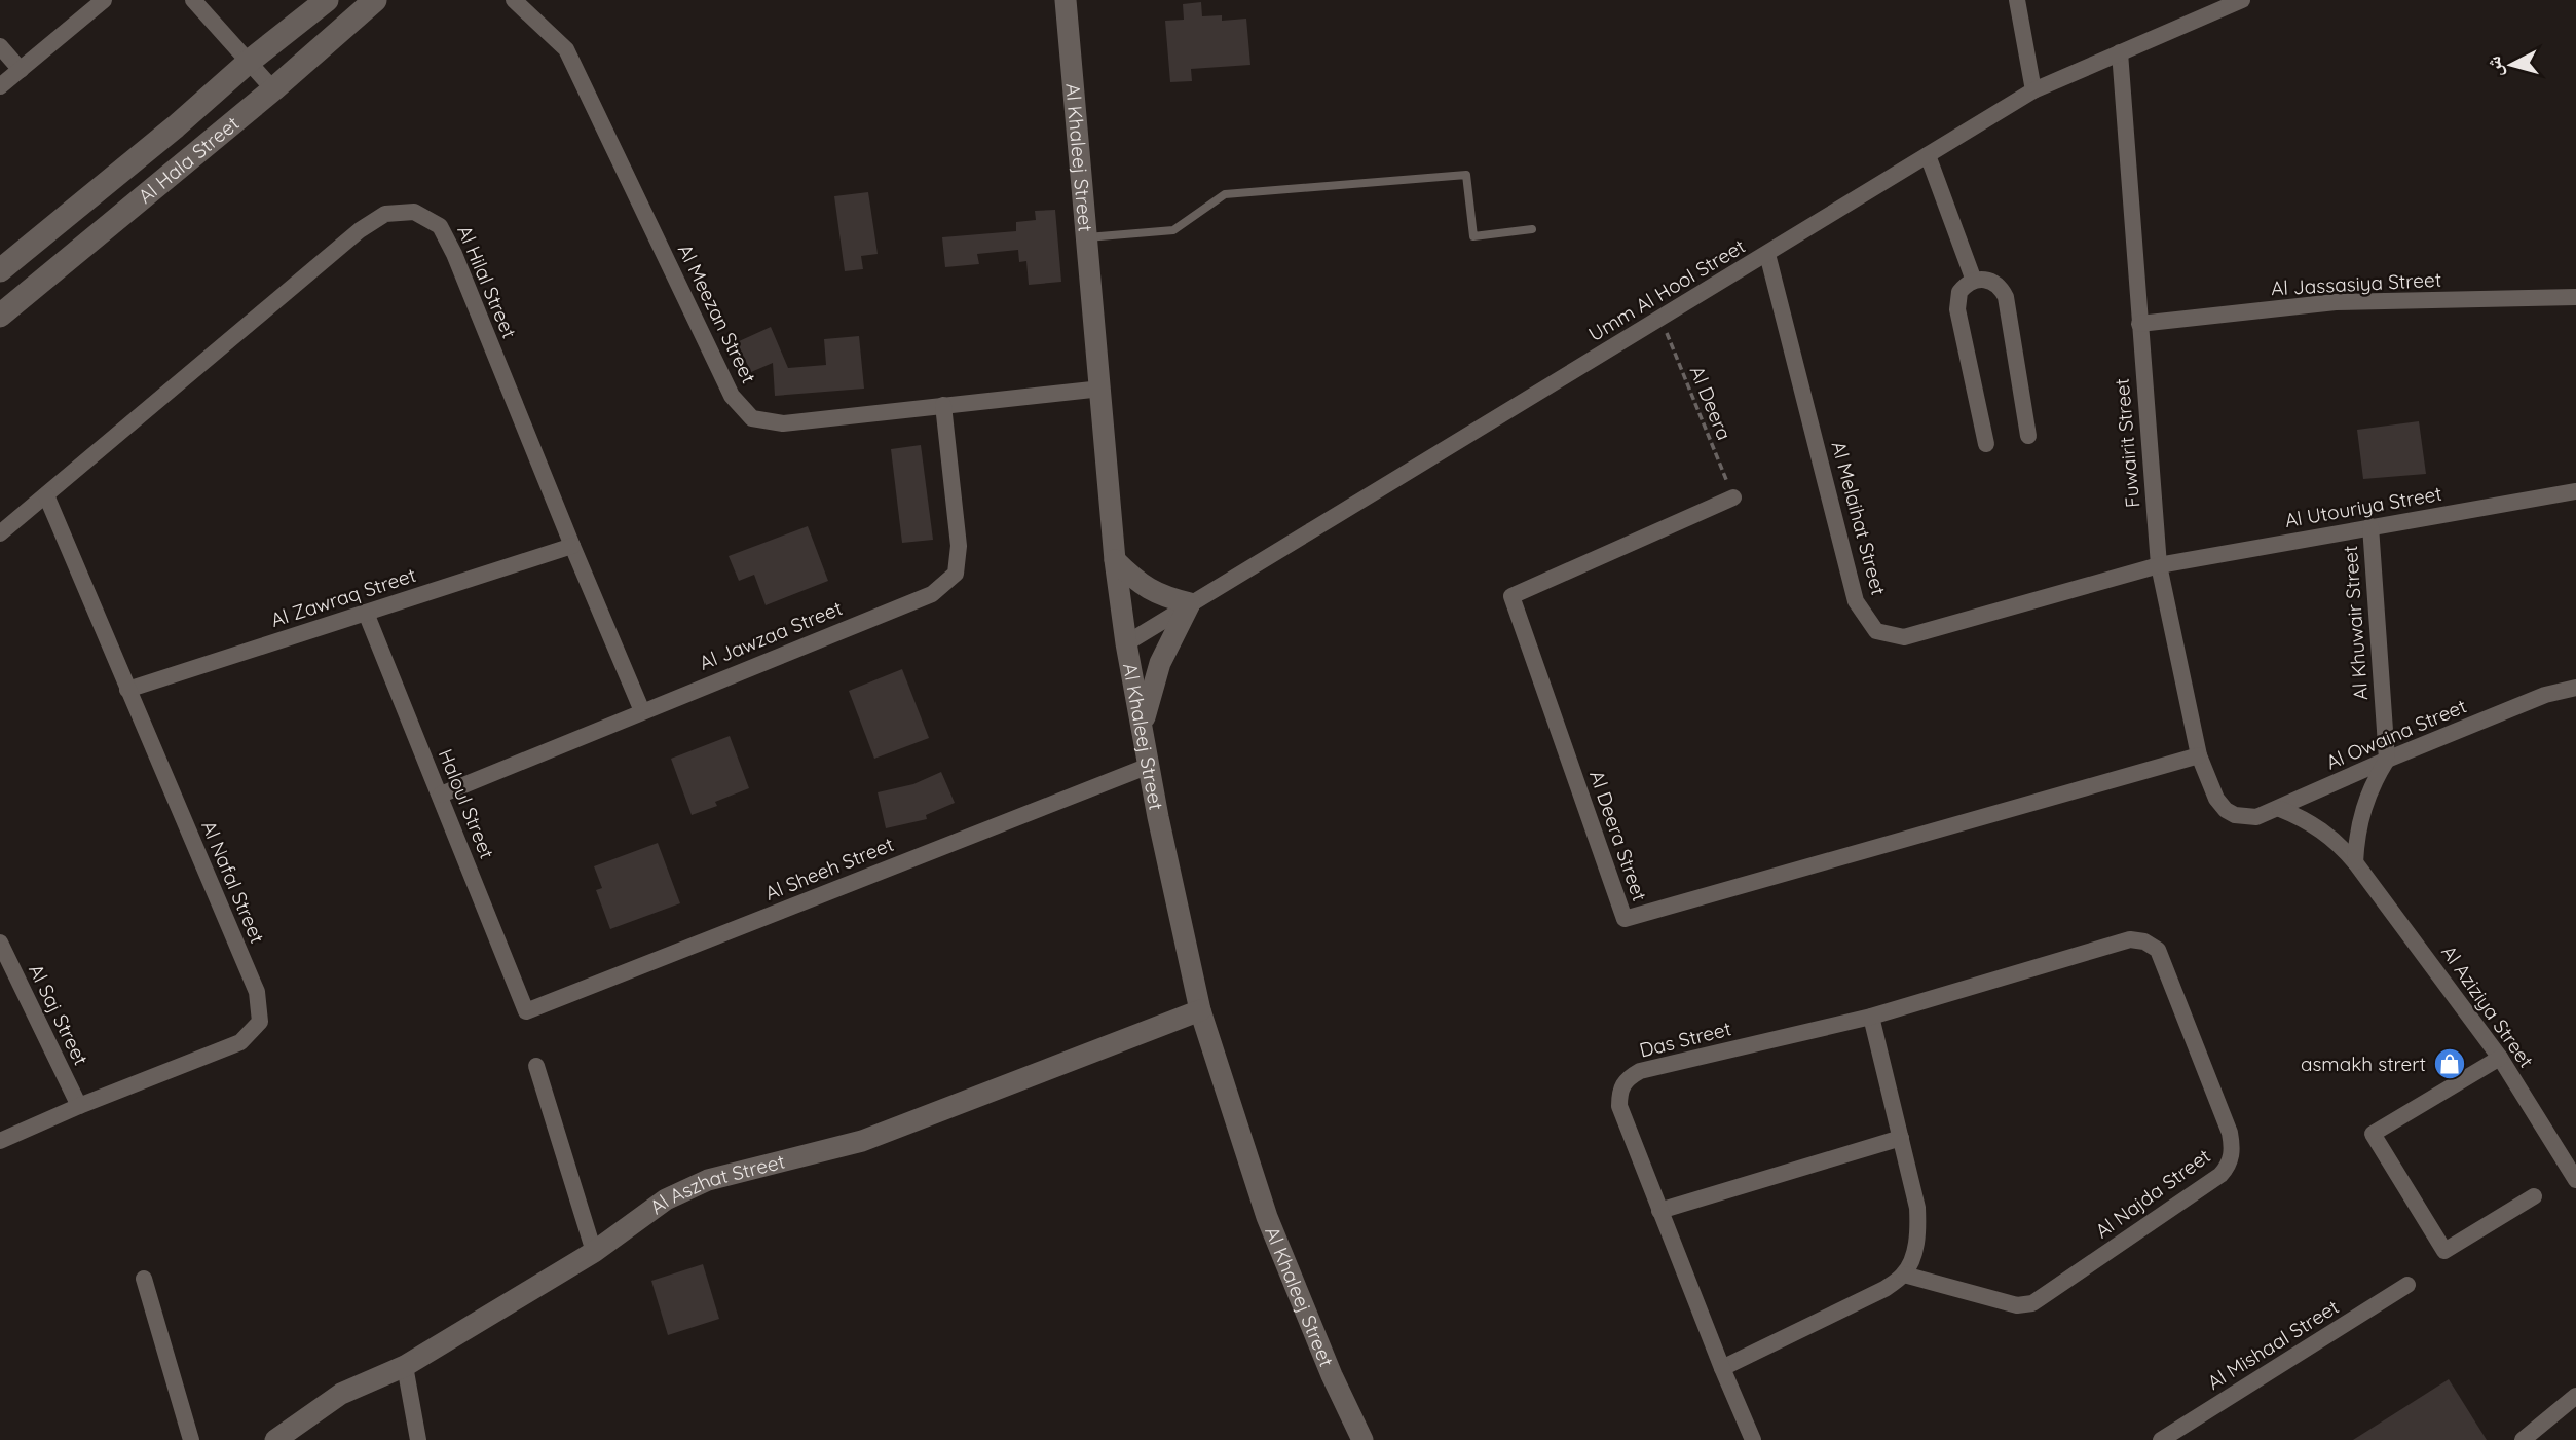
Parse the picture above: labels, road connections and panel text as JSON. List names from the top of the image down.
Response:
{
  "streets": {
    "main road": ["Al Hala Street"],
    "street": [
      "Al Khaleej Street",
      "Al Hilal Street",
      "Al Jassasiya Street",
      "Umm Al Hool Street",
      "Al Meezan Street",
      "Fuwairit Street",
      "Al Utouriya Street",
      "Al Melaihat Street",
      "Al Zawraq Street",
      "Al Khuwair Street",
      "Al Jawzaa Street",
      "Al Owaina Street",
      "Haloul Street",
      "Al Deera Street",
      "Al Sheeh Street",
      "Al Nafal Street",
      "Al Aziziya Street",
      "Al Saj Street",
      "Das Street",
      "Al Aszhat Street",
      "Al Najda Street",
      "Al Mishaal Street"
    ],
    "path": ["Al Deera"]
  },
  "crossings": [
    ["Al Khaleej Street", "Umm Al Hool Street"],
    ["Al Khaleej Street", "Al Meezan Street"],
    ["Al Khaleej Street", "Al Sheeh Street"],
    ["Al Khaleej Street", "Al Aszhat Street"],
    ["Al Hilal Street", "Al Zawraq Street"],
    ["Al Hilal Street", "Al Jawzaa Street"],
    ["Al Hilal Street", "Al Nafal Street"],
    ["Al Jassasiya Street", "Fuwairit Street"],
    ["Umm Al Hool Street", "Al Deera"],
    ["Umm Al Hool Street", "Fuwairit Street"],
    ["Umm Al Hool Street", "Al Melaihat Street"],
    ["Al Meezan Street", "Al Jawzaa Street"],
    ["Al Deera", "Al Deera Street"],
    ["Fuwairit Street", "Al Utouriya Street"],
    ["Fuwairit Street", "Al Melaihat Street"],
    ["Fuwairit Street", "Al Owaina Street"],
    ["Fuwairit Street", "Al Deera Street"],
    ["Al Utouriya Street", "Al Melaihat Street"],
    ["Al Utouriya Street", "Al Khuwair Street"],
    ["Al Zawraq Street", "Haloul Street"],
    ["Al Zawraq Street", "Al Nafal Street"],
    ["Al Khuwair Street", "Al Owaina Street"],
    ["Al Jawzaa Street", "Haloul Street"],
    ["Al Owaina Street", "Al Aziziya Street"],
    ["Haloul Street", "Al Sheeh Street"],
    ["Al Nafal Street", "Al Saj Street"],
    ["Das Street", "Al Najda Street"]
  ],
  "places": {
    "shop": ["asmakh strert"]
  },
  "north": "left"
}
